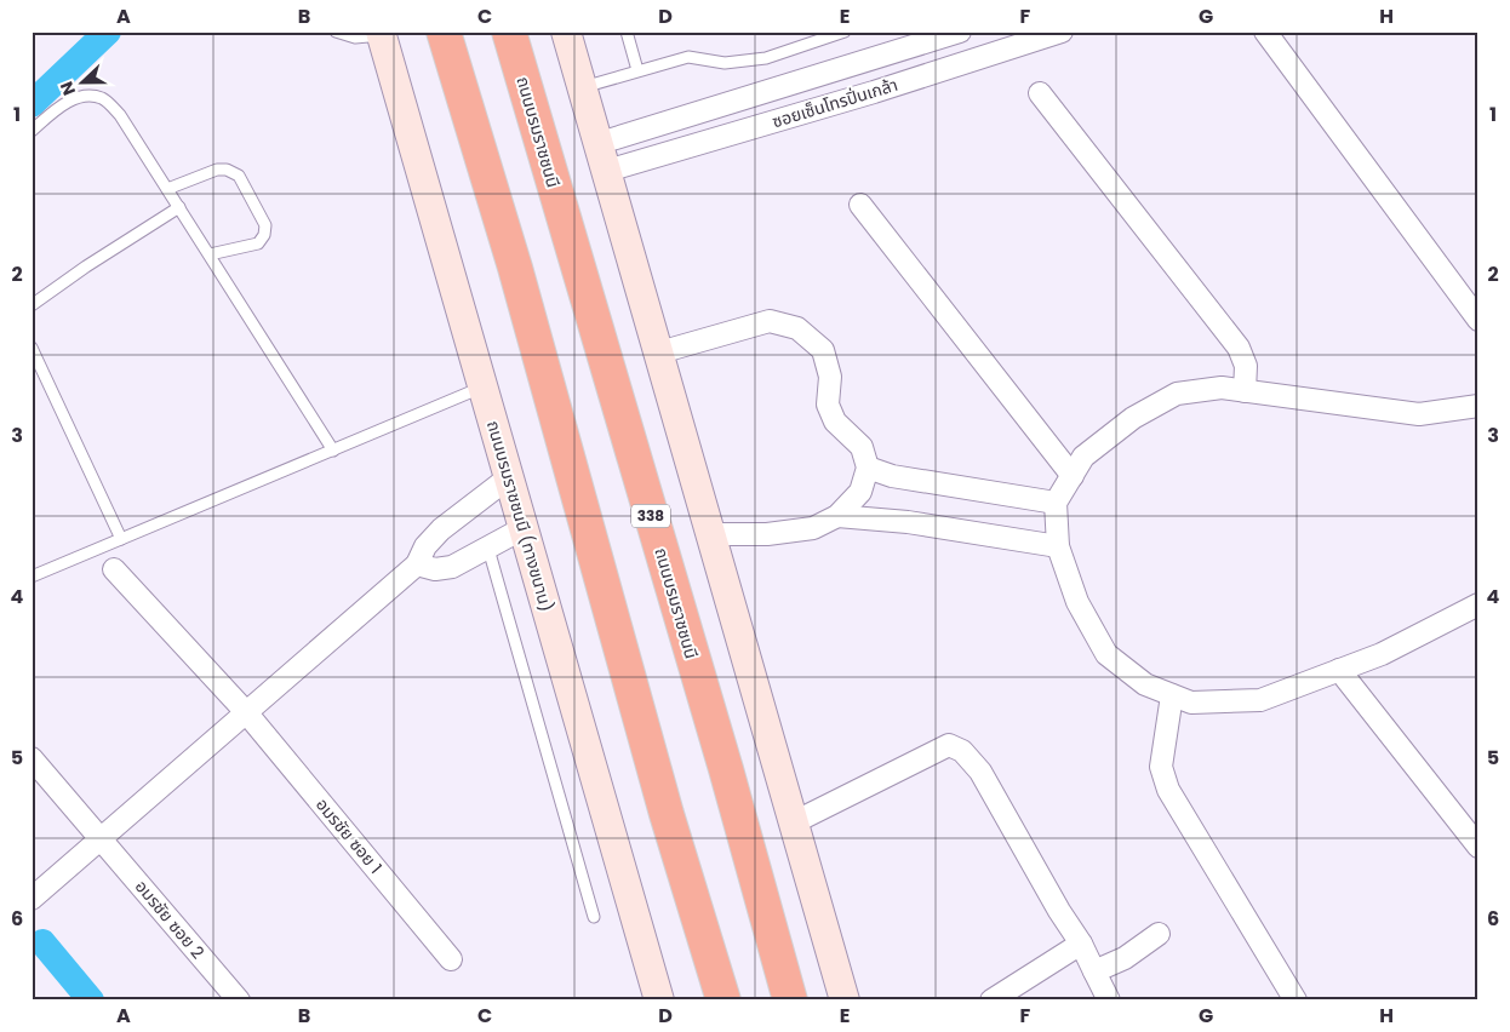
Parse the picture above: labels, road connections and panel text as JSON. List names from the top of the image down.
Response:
{
  "streets": {
    "highway": ["ถนนบรมราชชนนี", "338"],
    "main road": ["ถนนบรมราชชนนี (ทางขนาน)"],
    "street": ["ซอยเซ็นโทรปิ่นเกล้า", "อมรชัย ซอย 1", "อมรชัย ซอย 2"]
  },
  "north": "left",
  "grid": {
    "columns": [
      "A",
      "B",
      "C",
      "D",
      "E",
      "F",
      "G",
      "H"
    ],
    "rows": [
      "1",
      "2",
      "3",
      "4",
      "5",
      "6"
    ]
  }
}
